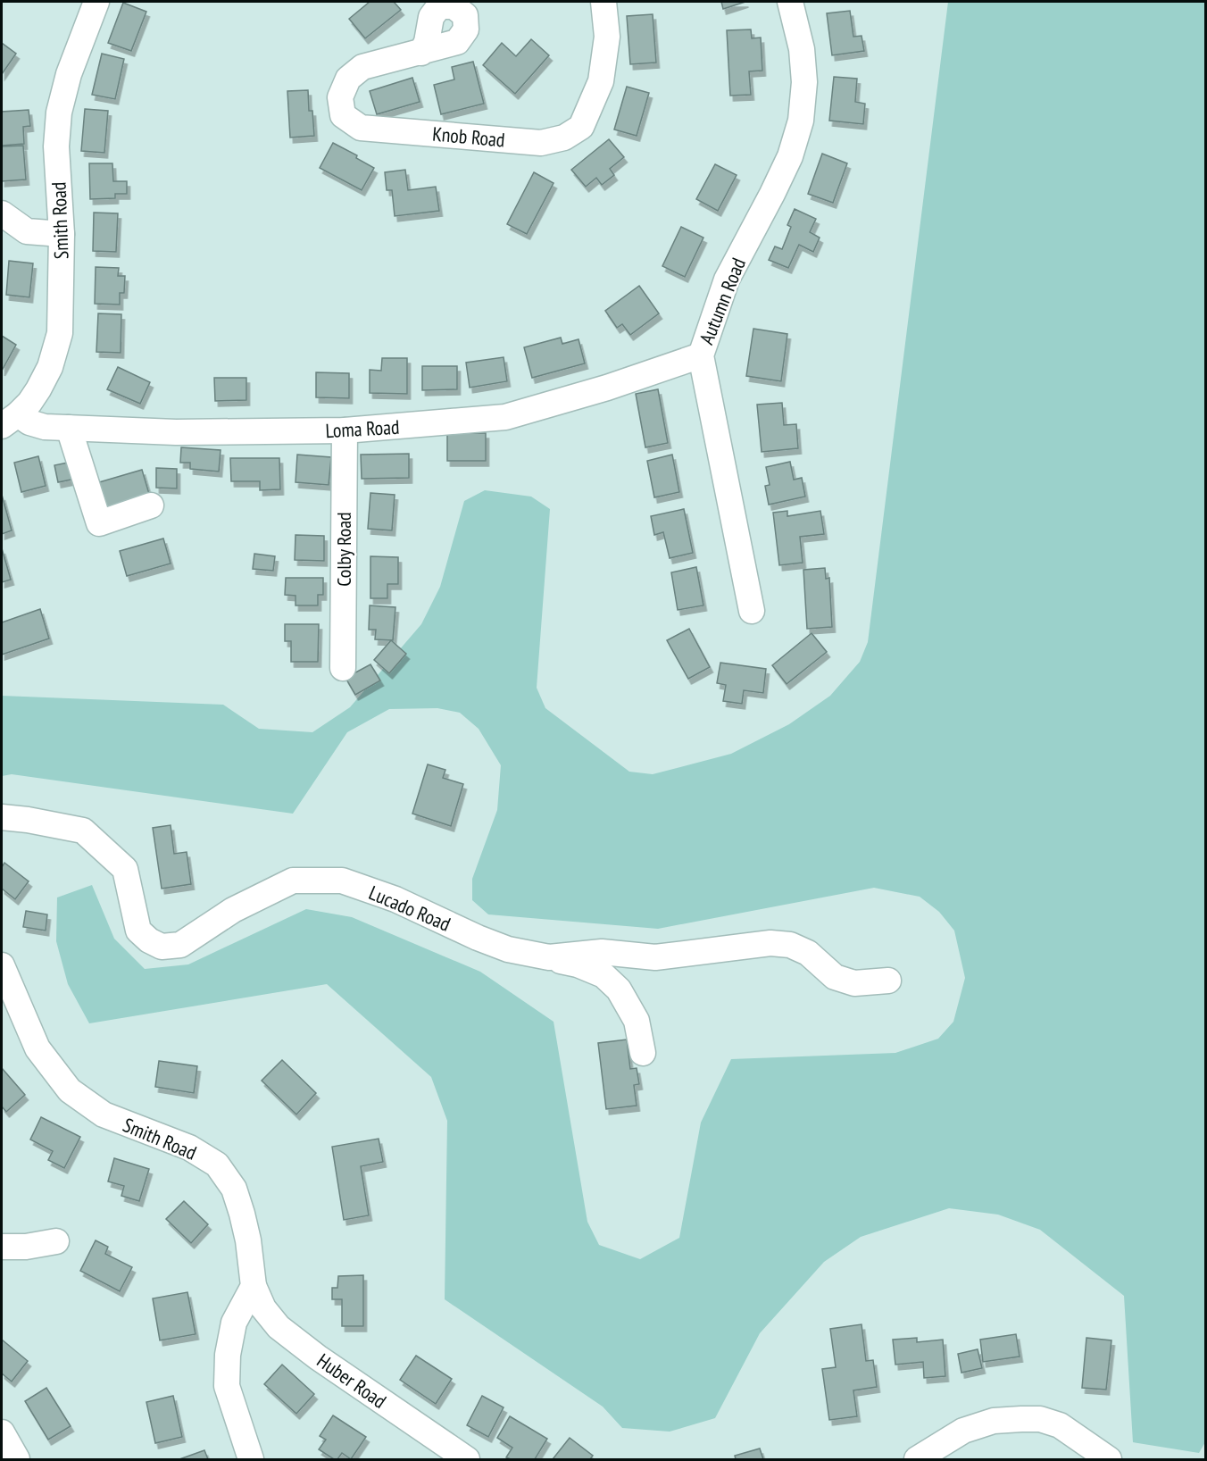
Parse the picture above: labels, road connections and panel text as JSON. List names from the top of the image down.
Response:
{
  "streets": {
    "street": [
      "Knob Road",
      "Smith Road",
      "Autumn Road",
      "Loma Road",
      "Colby Road",
      "Lucado Road",
      "Huber Road"
    ]
  },
  "crossings": [
    ["Smith Road", "Loma Road"],
    ["Smith Road", "Huber Road"],
    ["Autumn Road", "Loma Road"],
    ["Loma Road", "Colby Road"]
  ]
}
